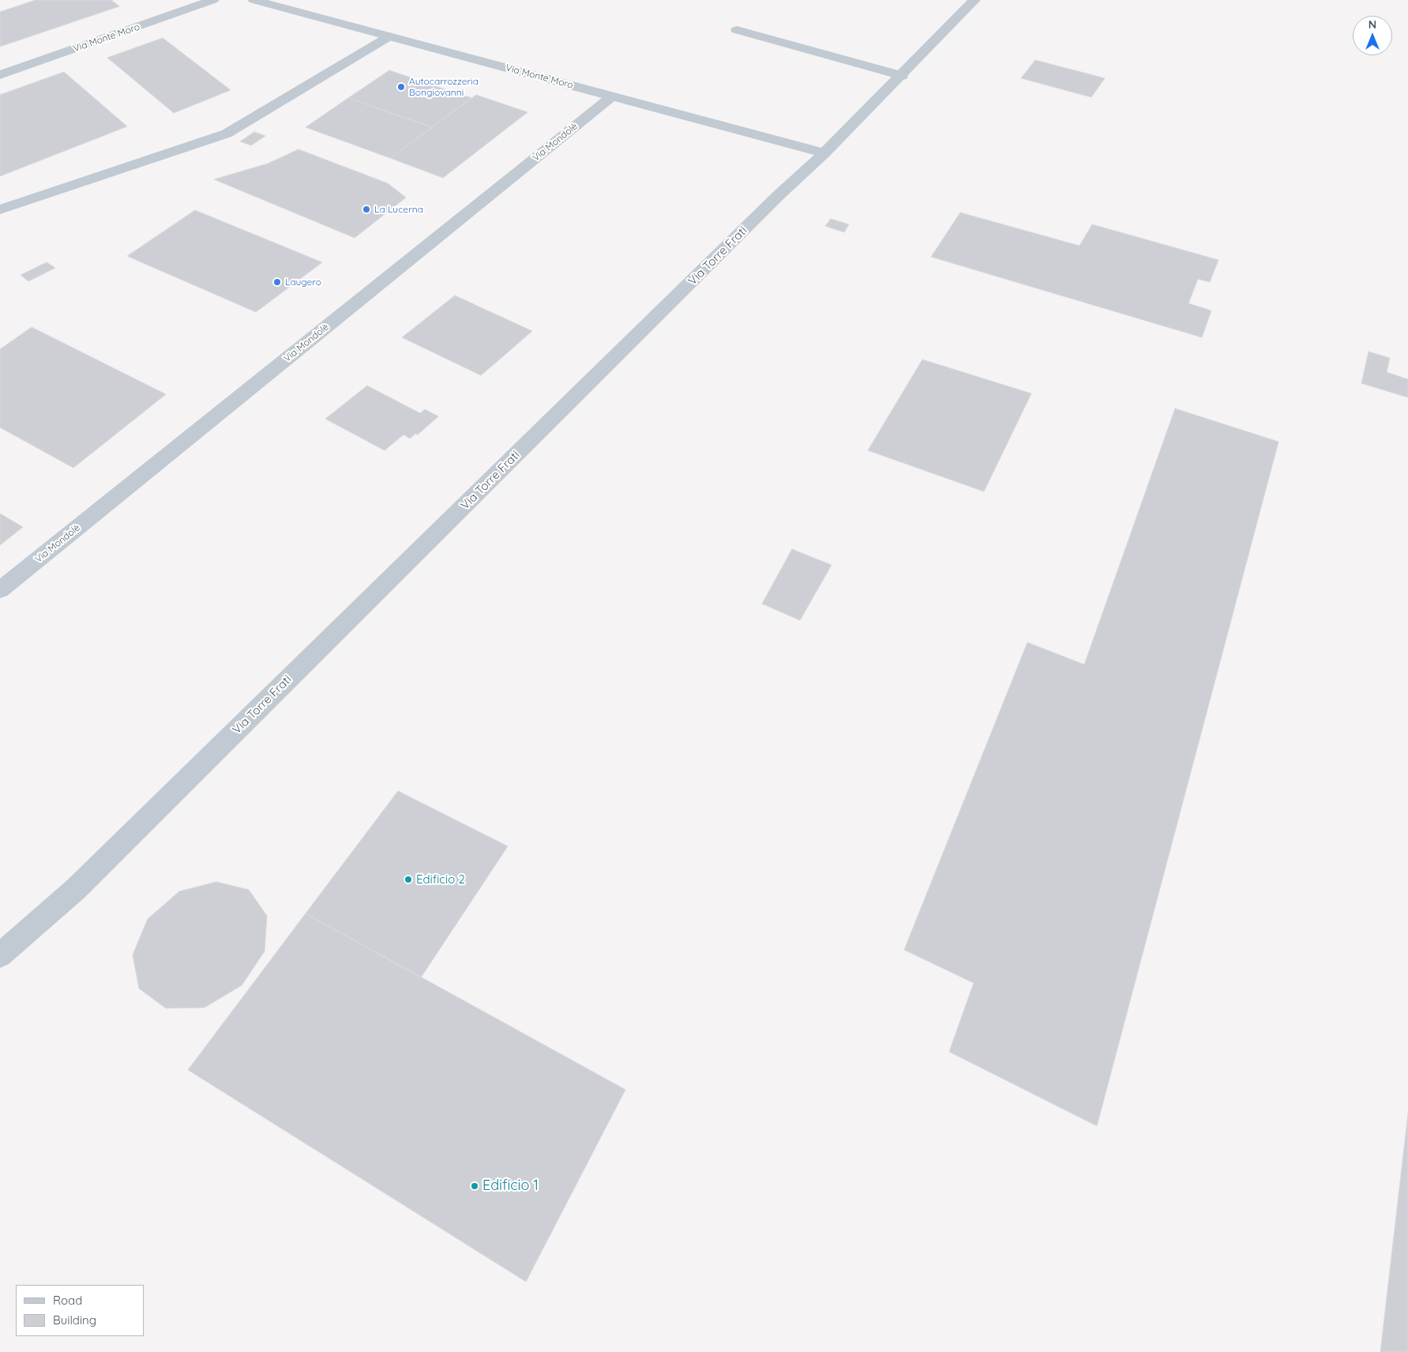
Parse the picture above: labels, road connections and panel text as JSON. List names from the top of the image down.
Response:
{
  "streets": {
    "street": ["Via Monte Moro", "Via Mondolè", "Via Torre Frati"]
  },
  "crossings": [
    ["Via Monte Moro", "Via Mondolè"],
    ["Via Monte Moro", "Via Torre Frati"]
  ],
  "places": [
    "Autocarrozzeria Bongiovanni",
    "La Lucerna",
    "Laugero",
    "Edificio 2",
    "Edificio 1"
  ],
  "legend": ["Road", "Building"],
  "north": "top"
}
